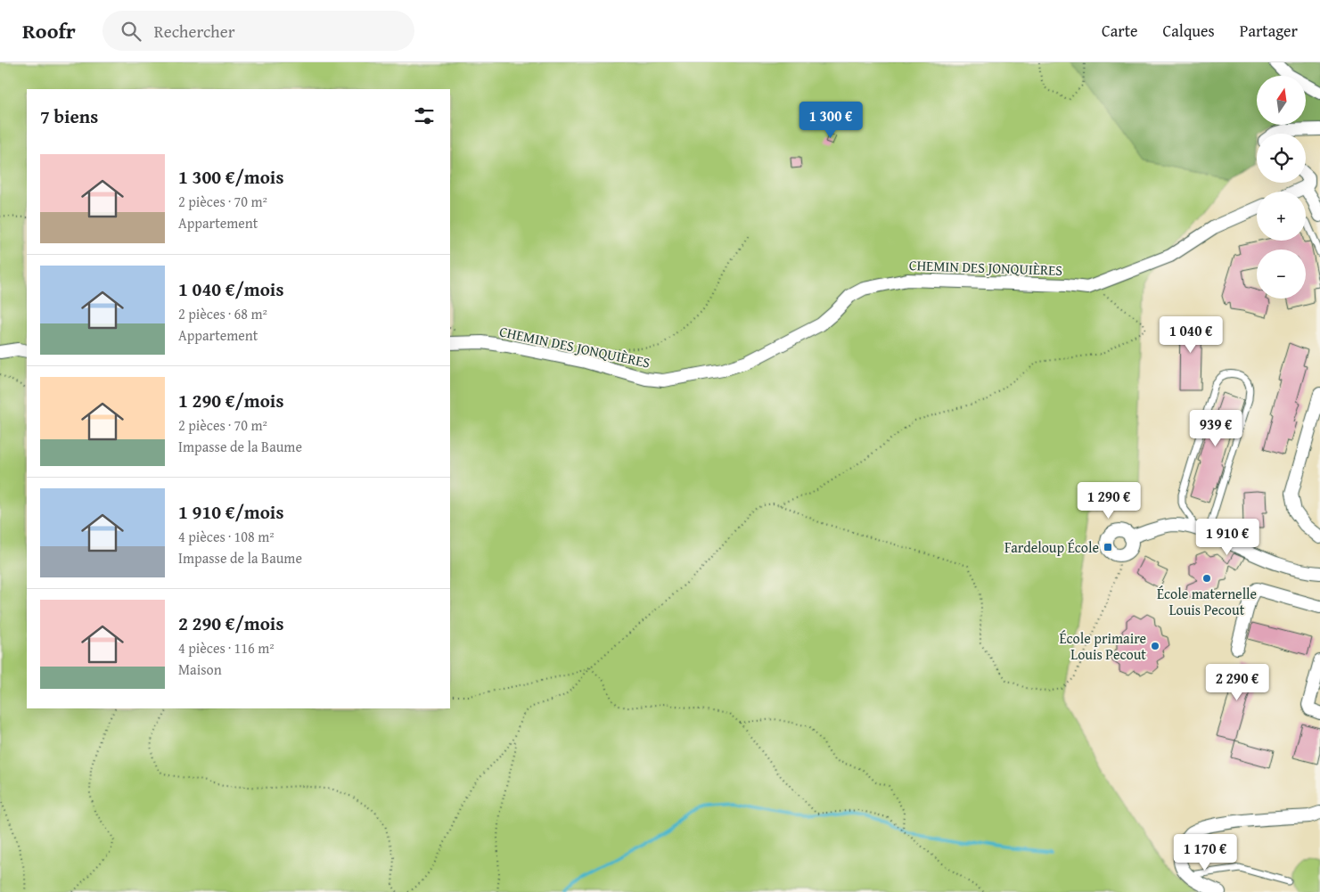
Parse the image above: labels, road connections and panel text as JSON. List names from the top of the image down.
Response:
{
  "streets": {
    "street": ["CHEMIN DES JONQUIÈRES"]
  },
  "places": {
    "transit": ["Fardeloup École"],
    "other": ["École maternelle Louis Pecout", "École primaire Louis Pecout"]
  },
  "north": "top",
  "page": {
    "header": "Roofr",
    "search": "Rechercher",
    "nav": ["Carte", "Calques", "Partager"],
    "map_buttons": ["+", "−"],
    "heading": "7 biens",
    "price": [
      "1 300 €",
      "1 040 €",
      "939 €",
      "1 290 €",
      "1 910 €",
      "2 290 €",
      "1 170 €"
    ],
    "list": [
      {
        "name": "1 300 €/mois",
        "note": "2 pièces · 70 m² · Appartement"
      },
      {
        "name": "1 040 €/mois",
        "note": "2 pièces · 68 m² · Appartement"
      },
      {
        "name": "1 290 €/mois",
        "note": "2 pièces · 70 m² · Impasse de la Baume"
      },
      {
        "name": "1 910 €/mois",
        "note": "4 pièces · 108 m² · Impasse de la Baume"
      },
      {
        "name": "2 290 €/mois",
        "note": "4 pièces · 116 m² · Maison"
      }
    ]
  }
}
